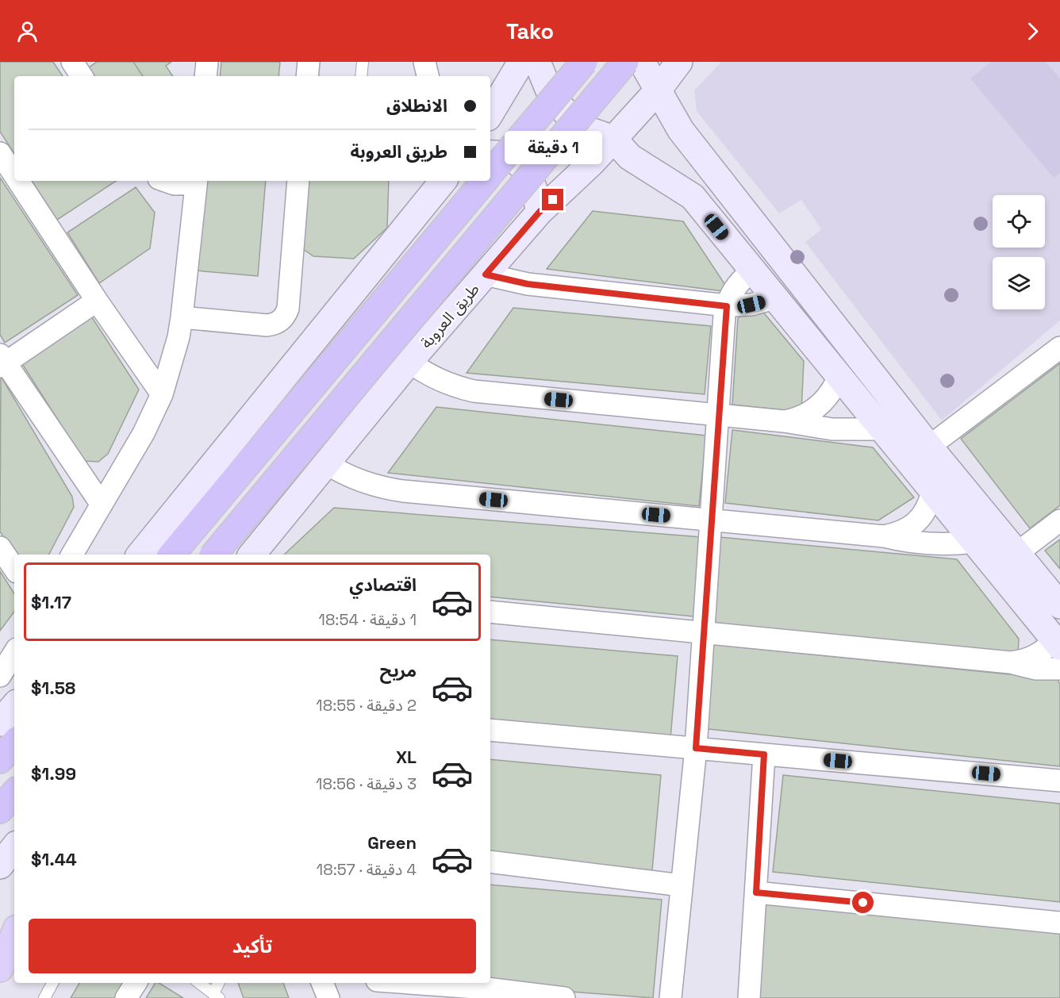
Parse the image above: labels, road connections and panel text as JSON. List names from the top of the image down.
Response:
{
  "streets": {
    "highway": ["طريق العروبة"]
  },
  "page": {
    "header": "Tako",
    "banner": ["الانطلاق", "طريق العروبة"],
    "bubble": "1 دقيقة",
    "list": [
      {
        "name": "اقتصادي",
        "note": "1 دقيقة · 18:54",
        "value": "$1.17"
      },
      {
        "name": "مريح",
        "note": "2 دقيقة · 18:55",
        "value": "$1.58"
      },
      {
        "name": "XL",
        "note": "3 دقيقة · 18:56",
        "value": "$1.99"
      },
      {
        "name": "Green",
        "note": "4 دقيقة · 18:57",
        "value": "$1.44"
      }
    ],
    "buttons": "تأكيد"
  }
}
